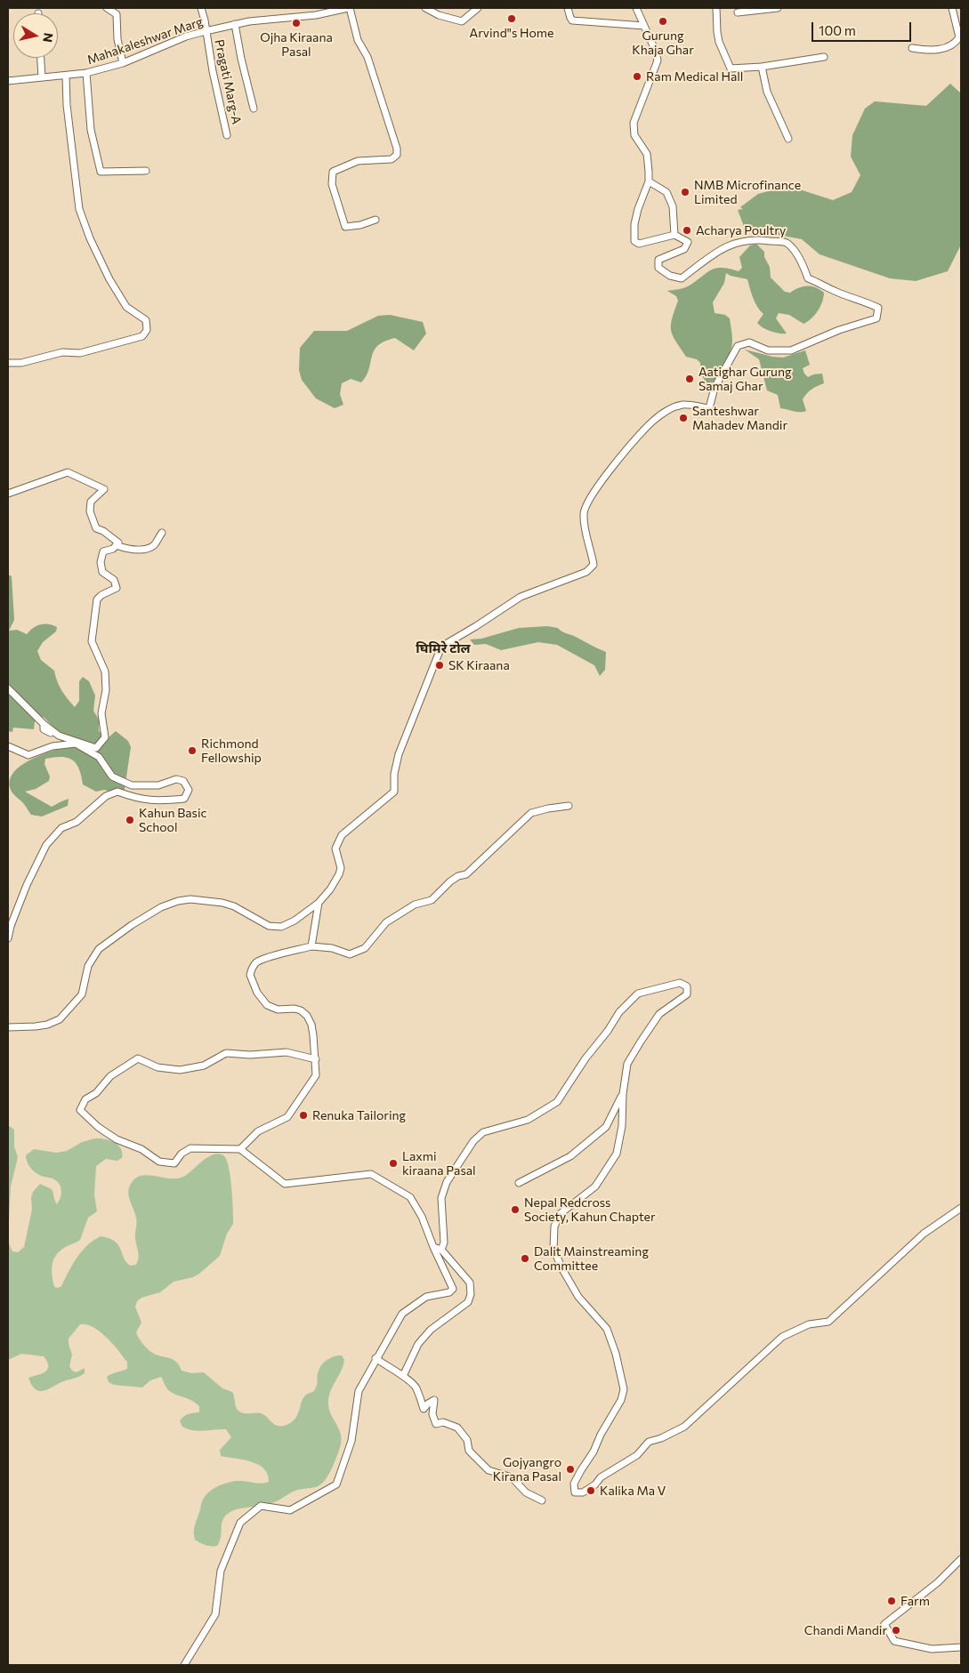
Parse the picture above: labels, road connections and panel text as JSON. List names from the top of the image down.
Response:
{
  "streets": {
    "street": ["Mahakaleshwar Marg", "Pragati Marg-A"]
  },
  "crossings": [
    ["Mahakaleshwar Marg", "Pragati Marg-A"]
  ],
  "districts": ["घिमिरे टोल"],
  "places": [
    "Arvind\"s Home",
    "Gurung Khaja Ghar",
    "Ojha Kiraana Pasal",
    "Ram Medical Hall",
    "NMB Microfinance Limited",
    "Acharya Poultry",
    "Aatighar Gurung Samaj Ghar",
    "Santeshwar Mahadev Mandir",
    "SK Kiraana",
    "Richmond Fellowship",
    "Kahun Basic School",
    "Renuka Tailoring",
    "Laxmi kiraana Pasal",
    "Nepal Redcross Society, Kahun Chapter",
    "Dalit Mainstreaming Committee",
    "Gojyangro Kirana Pasal",
    "Kalika Ma V",
    "Farm",
    "Chandi Mandir"
  ],
  "scale_bar": "100 m",
  "north": "right"
}
